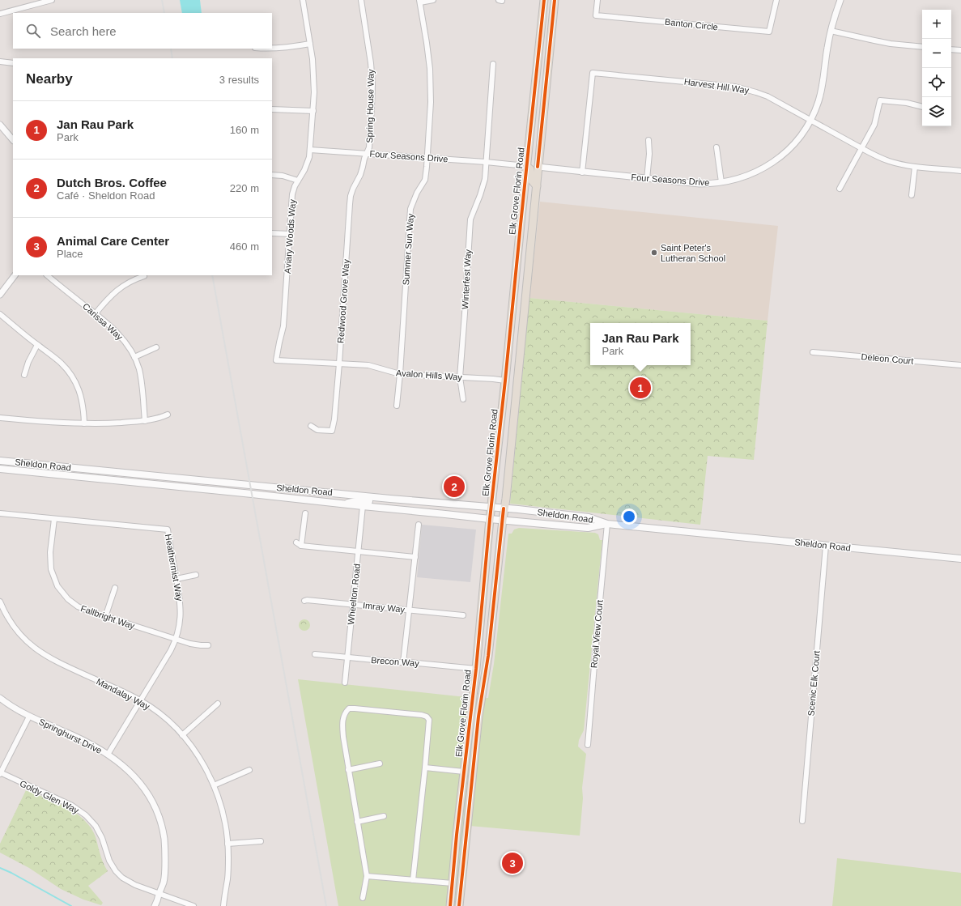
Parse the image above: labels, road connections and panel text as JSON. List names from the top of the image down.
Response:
{
  "streets": {
    "main road": ["Elk Grove Florin Road", "Sheldon Road"],
    "street": [
      "Banton Circle",
      "Harvest Hill Way",
      "Spring House Way",
      "Four Seasons Drive",
      "Aviary Woods Way",
      "Summer Sun Way",
      "Winterfest Way",
      "Redwood Grove Way",
      "Carissa Way",
      "Deleon Court",
      "Avalon Hills Way",
      "Heathermist Way",
      "Wheelton Road",
      "Imray Way",
      "Fallbright Way",
      "Royal View Court",
      "Brecon Way",
      "Scenic Elk Court",
      "Mandalay Way",
      "Springhurst Drive",
      "Goldy Glen Way"
    ]
  },
  "crossings": [
    ["Harvest Hill Way", "Four Seasons Drive"],
    ["Spring House Way", "Four Seasons Drive"],
    ["Spring House Way", "Redwood Grove Way"],
    ["Four Seasons Drive", "Elk Grove Florin Road"],
    ["Four Seasons Drive", "Aviary Woods Way"],
    ["Four Seasons Drive", "Summer Sun Way"],
    ["Four Seasons Drive", "Winterfest Way"],
    ["Four Seasons Drive", "Redwood Grove Way"],
    ["Elk Grove Florin Road", "Avalon Hills Way"],
    ["Elk Grove Florin Road", "Sheldon Road"],
    ["Elk Grove Florin Road", "Brecon Way"],
    ["Aviary Woods Way", "Avalon Hills Way"],
    ["Summer Sun Way", "Avalon Hills Way"],
    ["Winterfest Way", "Avalon Hills Way"],
    ["Redwood Grove Way", "Avalon Hills Way"],
    ["Sheldon Road", "Wheelton Road"],
    ["Sheldon Road", "Royal View Court"],
    ["Sheldon Road", "Scenic Elk Court"],
    ["Heathermist Way", "Fallbright Way"],
    ["Heathermist Way", "Mandalay Way"],
    ["Heathermist Way", "Springhurst Drive"],
    ["Wheelton Road", "Imray Way"],
    ["Wheelton Road", "Brecon Way"],
    ["Springhurst Drive", "Goldy Glen Way"]
  ],
  "places": ["Saint Peter's Lutheran School"],
  "page": {
    "map_buttons": ["+", "−"],
    "search": "Search here",
    "heading": ["Nearby", "3 results"],
    "list": [
      {
        "mark": "1",
        "name": "Jan Rau Park",
        "note": "Park",
        "value": "160 m"
      },
      {
        "mark": "2",
        "name": "Dutch Bros. Coffee",
        "note": "Café · Sheldon Road",
        "value": "220 m"
      },
      {
        "mark": "3",
        "name": "Animal Care Center",
        "note": "Place",
        "value": "460 m"
      }
    ],
    "popup": ["Jan Rau Park", "Park"],
    "pins": ["1", "2", "3"]
  }
}
